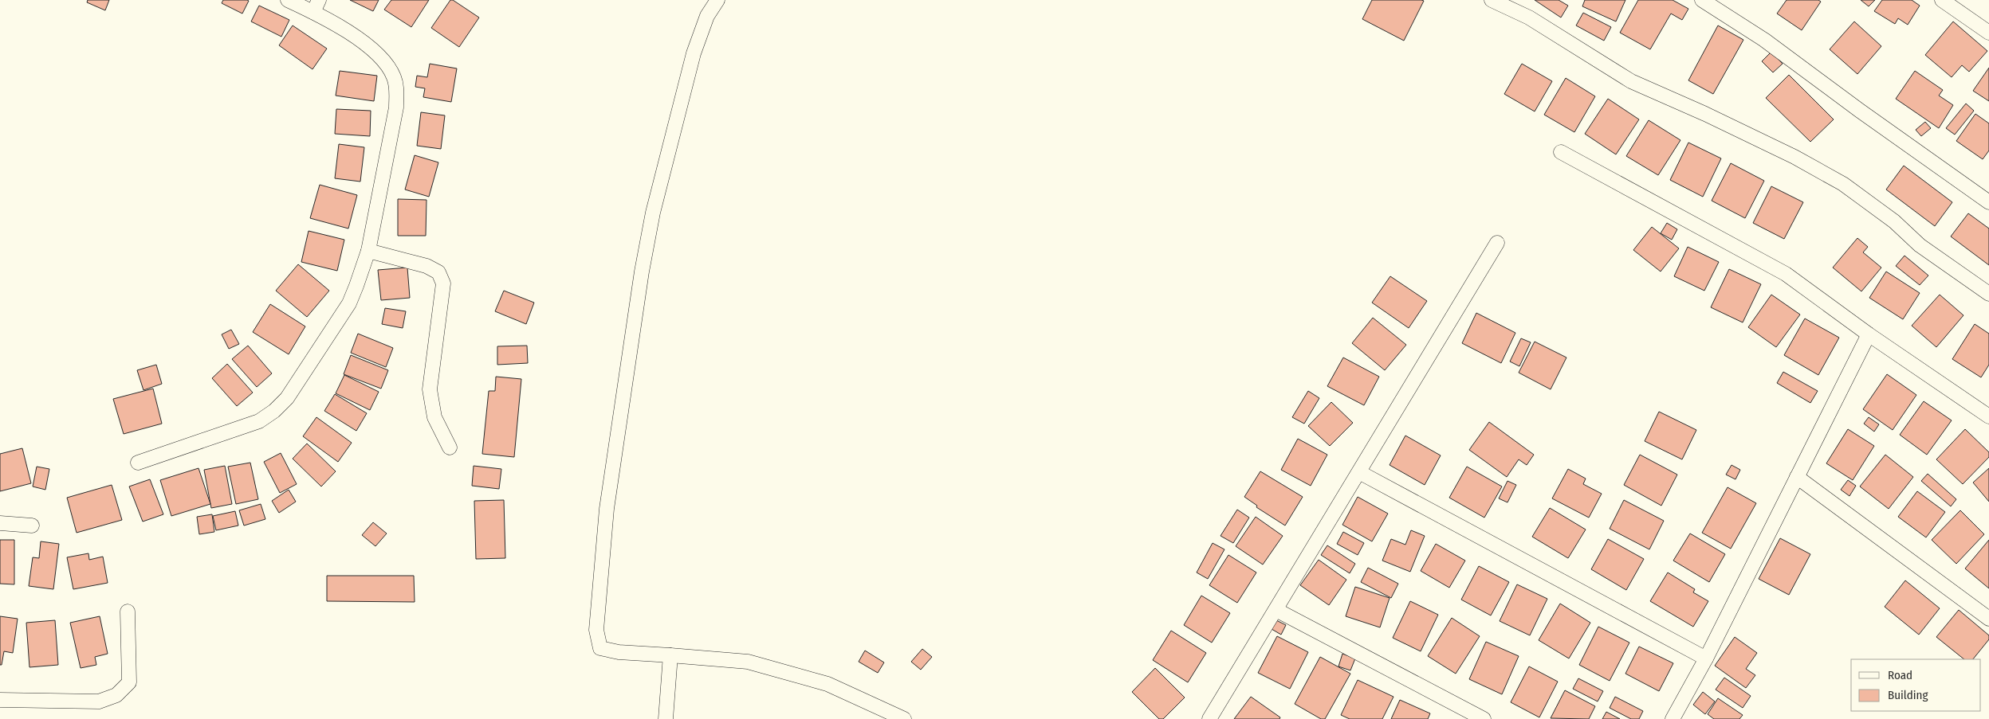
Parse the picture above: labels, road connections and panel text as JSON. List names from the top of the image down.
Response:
{
  "legend": ["Road", "Building"]
}
